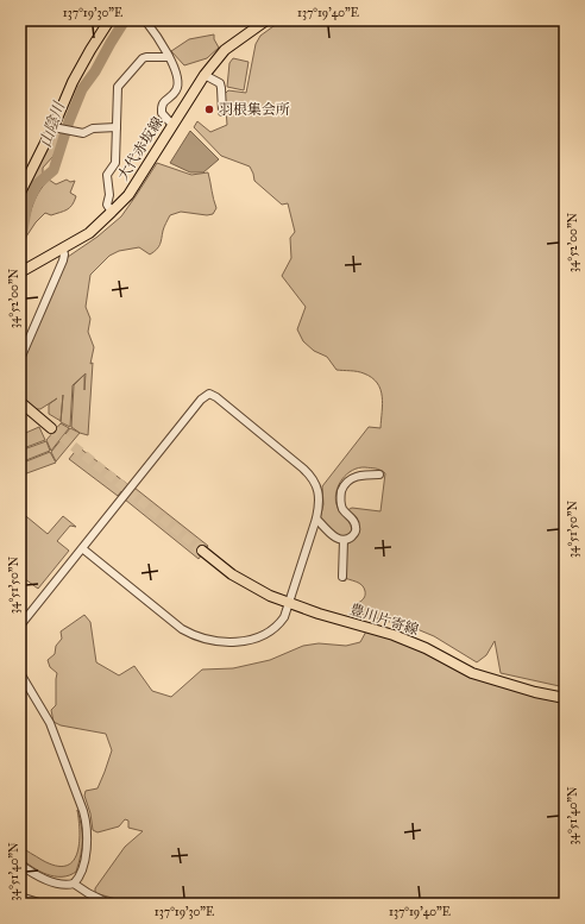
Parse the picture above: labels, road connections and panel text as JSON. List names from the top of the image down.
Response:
{
  "streets": {
    "main road": ["大代赤坂線", "豊川片寄線"]
  },
  "water": ["山陰川"],
  "places": ["羽根集会所"],
  "coordinates": [
    "137°19'30\"E",
    "137°19'40\"E",
    "34°52'00\"N",
    "34°51'50\"N",
    "34°51'40\"N"
  ]
}
